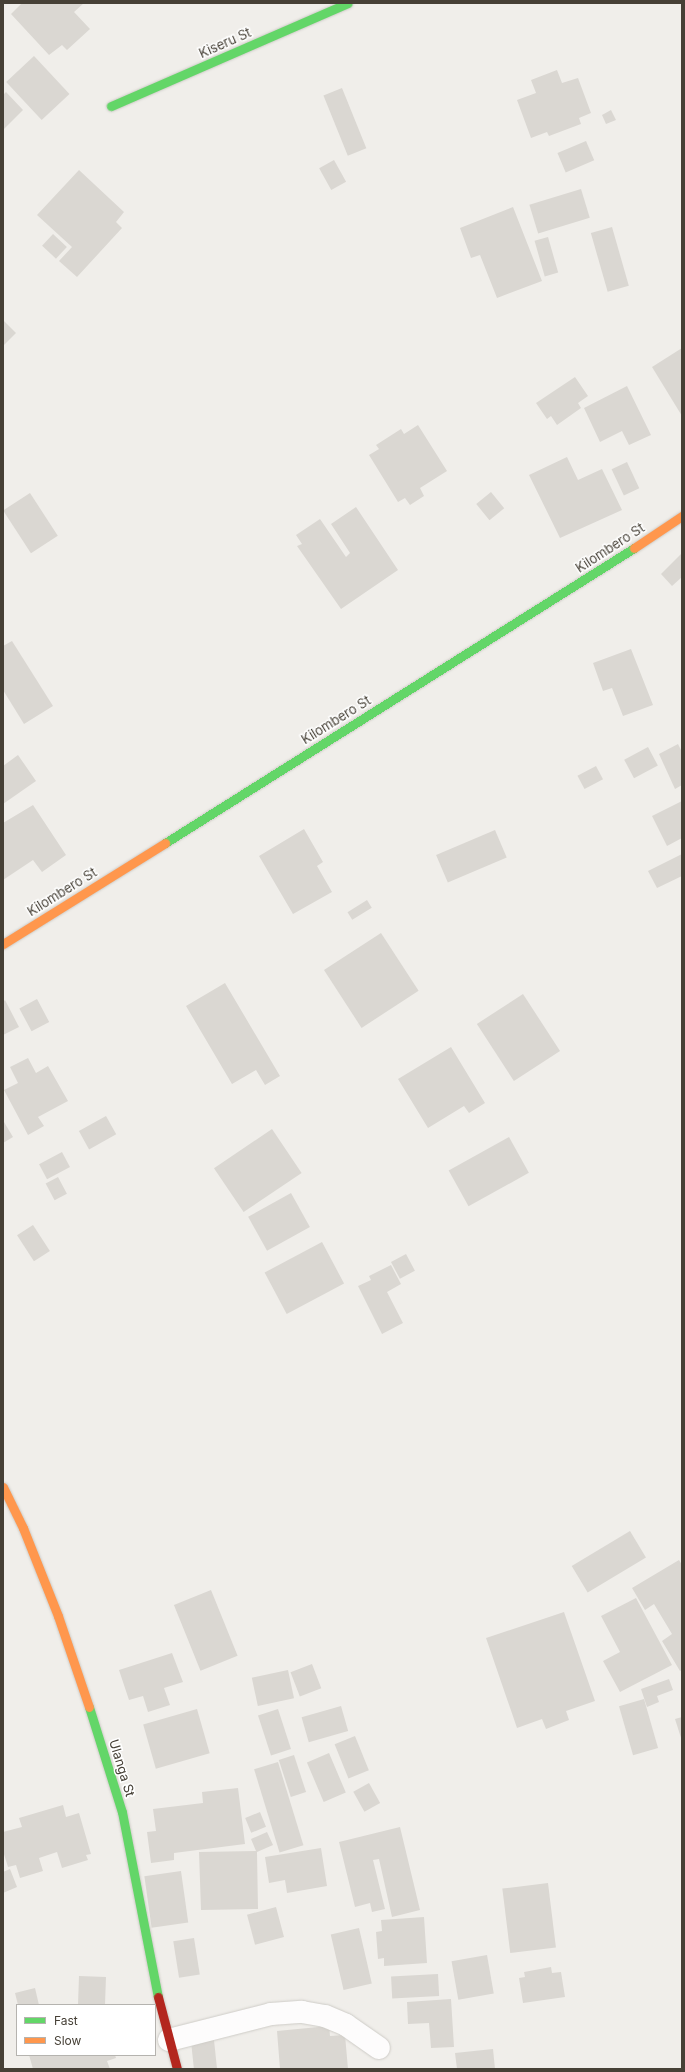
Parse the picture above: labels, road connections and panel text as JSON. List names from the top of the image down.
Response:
{
  "streets": {
    "street": ["Kiseru St", "Kilombero St", "Ulanga St"]
  },
  "legend": ["Fast", "Slow"]
}
